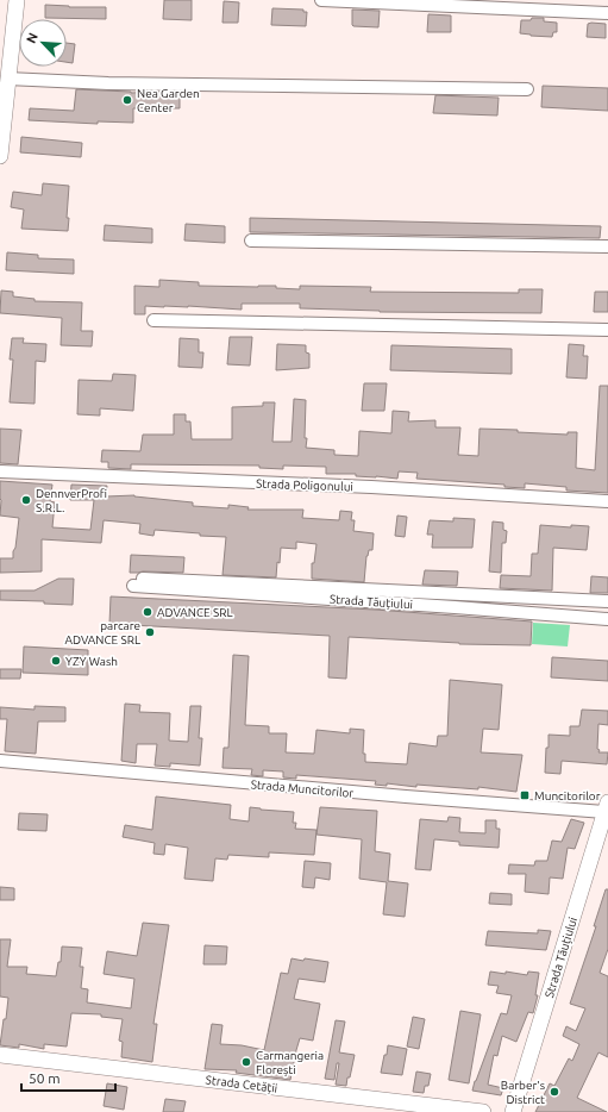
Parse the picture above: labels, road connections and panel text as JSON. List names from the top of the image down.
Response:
{
  "streets": {
    "main road": ["Strada Tăuțiului", "Strada Cetății"],
    "street": ["Strada Poligonului", "Strada Muncitorilor"]
  },
  "crossings": [
    ["Strada Tăuțiului", "Strada Muncitorilor"]
  ],
  "places": {
    "other": [
      "Nea Garden Center",
      "DennverProfi S.R.L.",
      "ADVANCE SRL",
      "parcare ADVANCE SRL",
      "YZY Wash",
      "Carmangeria Florești",
      "Barber's District"
    ],
    "transit": ["Muncitorilor"]
  },
  "scale_bar": "50 m",
  "north": "top left"
}
